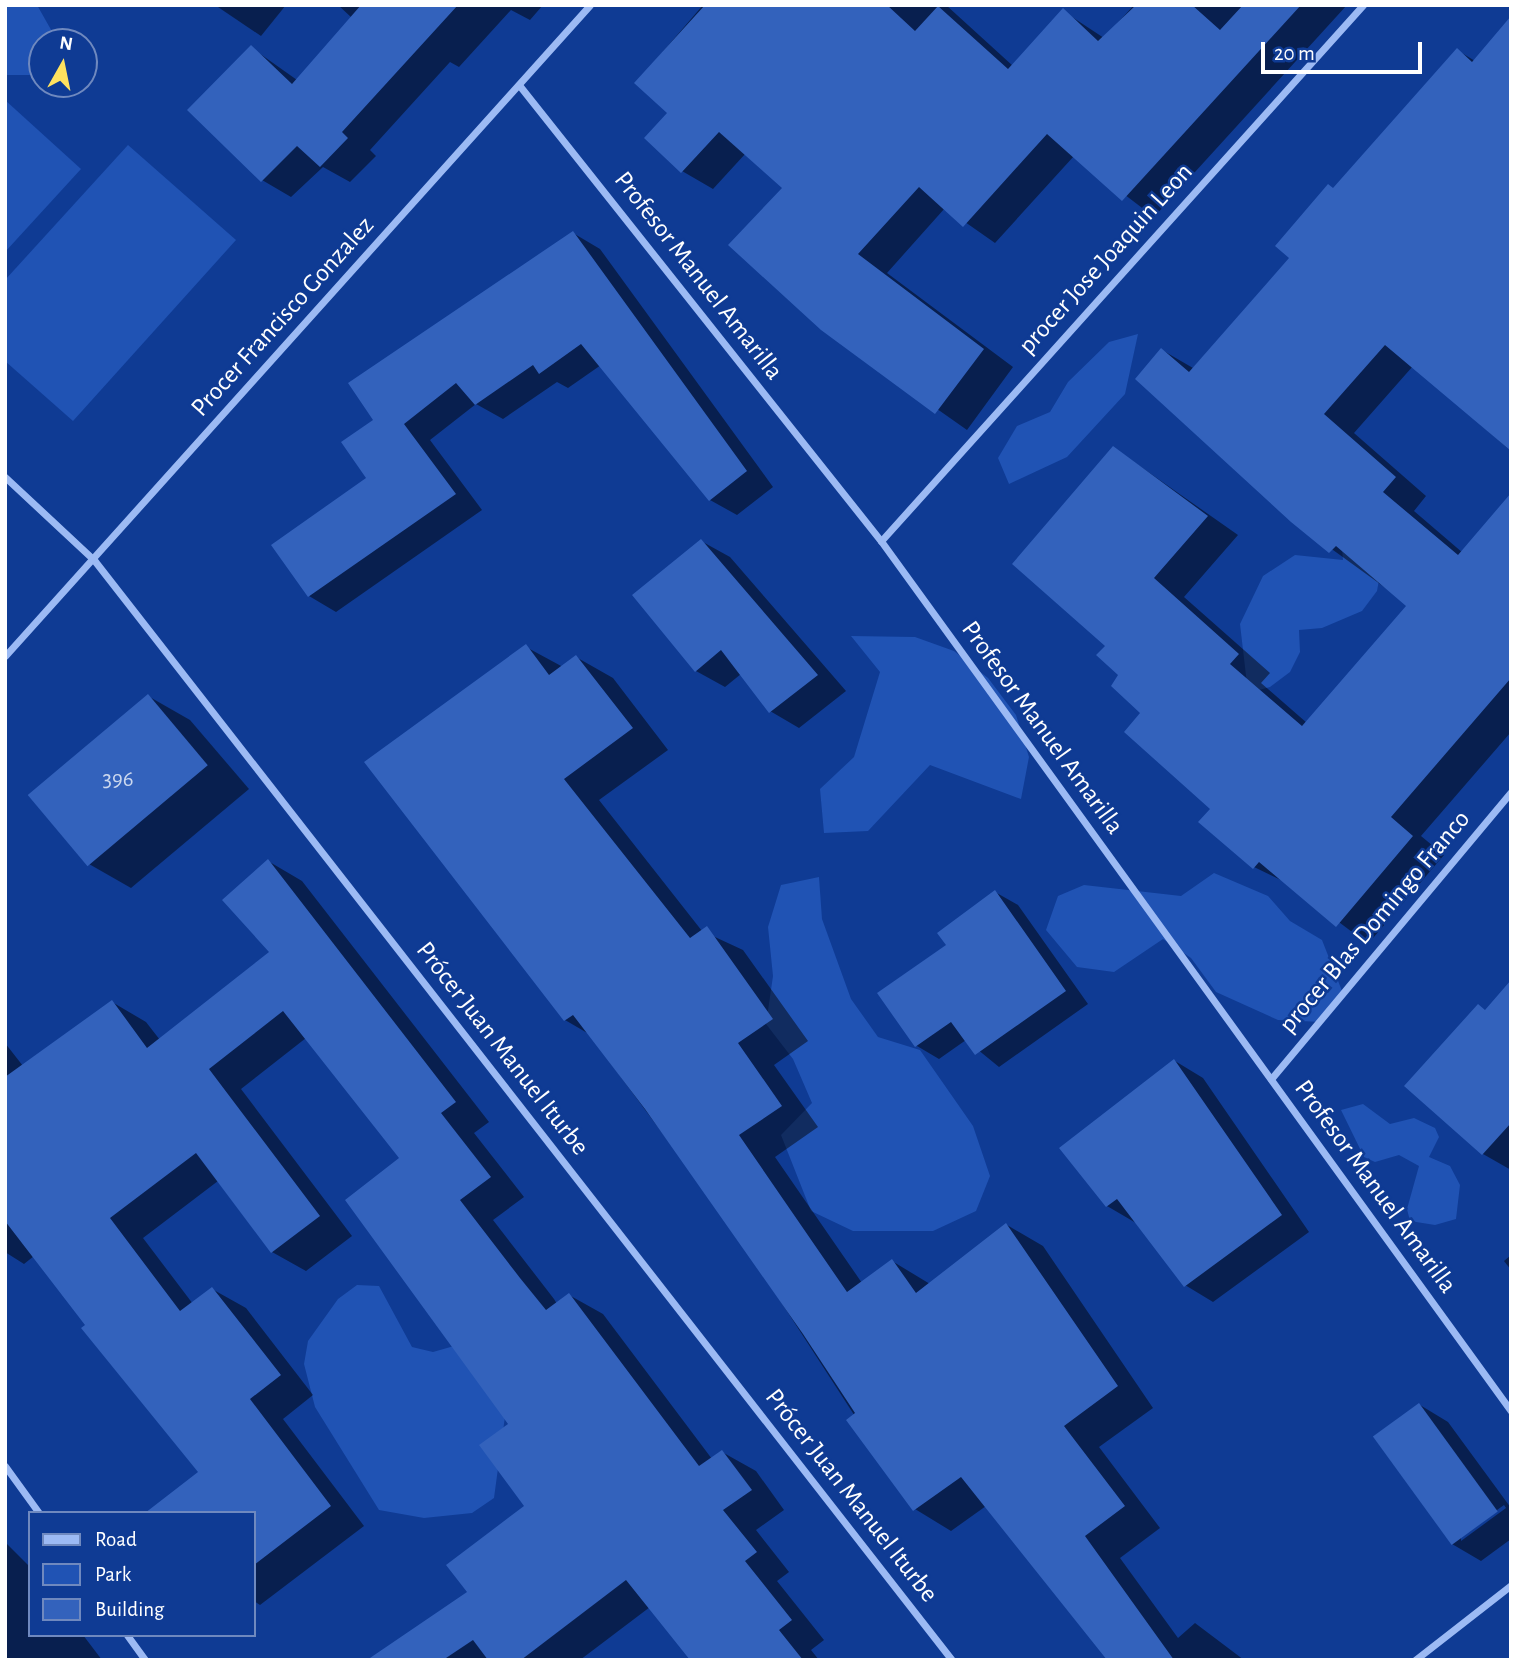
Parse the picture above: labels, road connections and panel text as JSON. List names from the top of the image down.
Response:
{
  "streets": {
    "street": [
      "procer Jose Joaquin Leon",
      "Profesor Manuel Amarilla",
      "Procer Francisco Gonzalez",
      "procer Blas Domingo Franco",
      "Prócer Juan Manuel Iturbe"
    ]
  },
  "crossings": [
    ["procer Jose Joaquin Leon", "Profesor Manuel Amarilla"],
    ["Profesor Manuel Amarilla", "Procer Francisco Gonzalez"],
    ["Profesor Manuel Amarilla", "procer Blas Domingo Franco"],
    ["Procer Francisco Gonzalez", "Prócer Juan Manuel Iturbe"]
  ],
  "house_numbers": ["396"],
  "legend": ["Road", "Park", "Building"],
  "scale_bar": "20 m",
  "north": "top"
}
